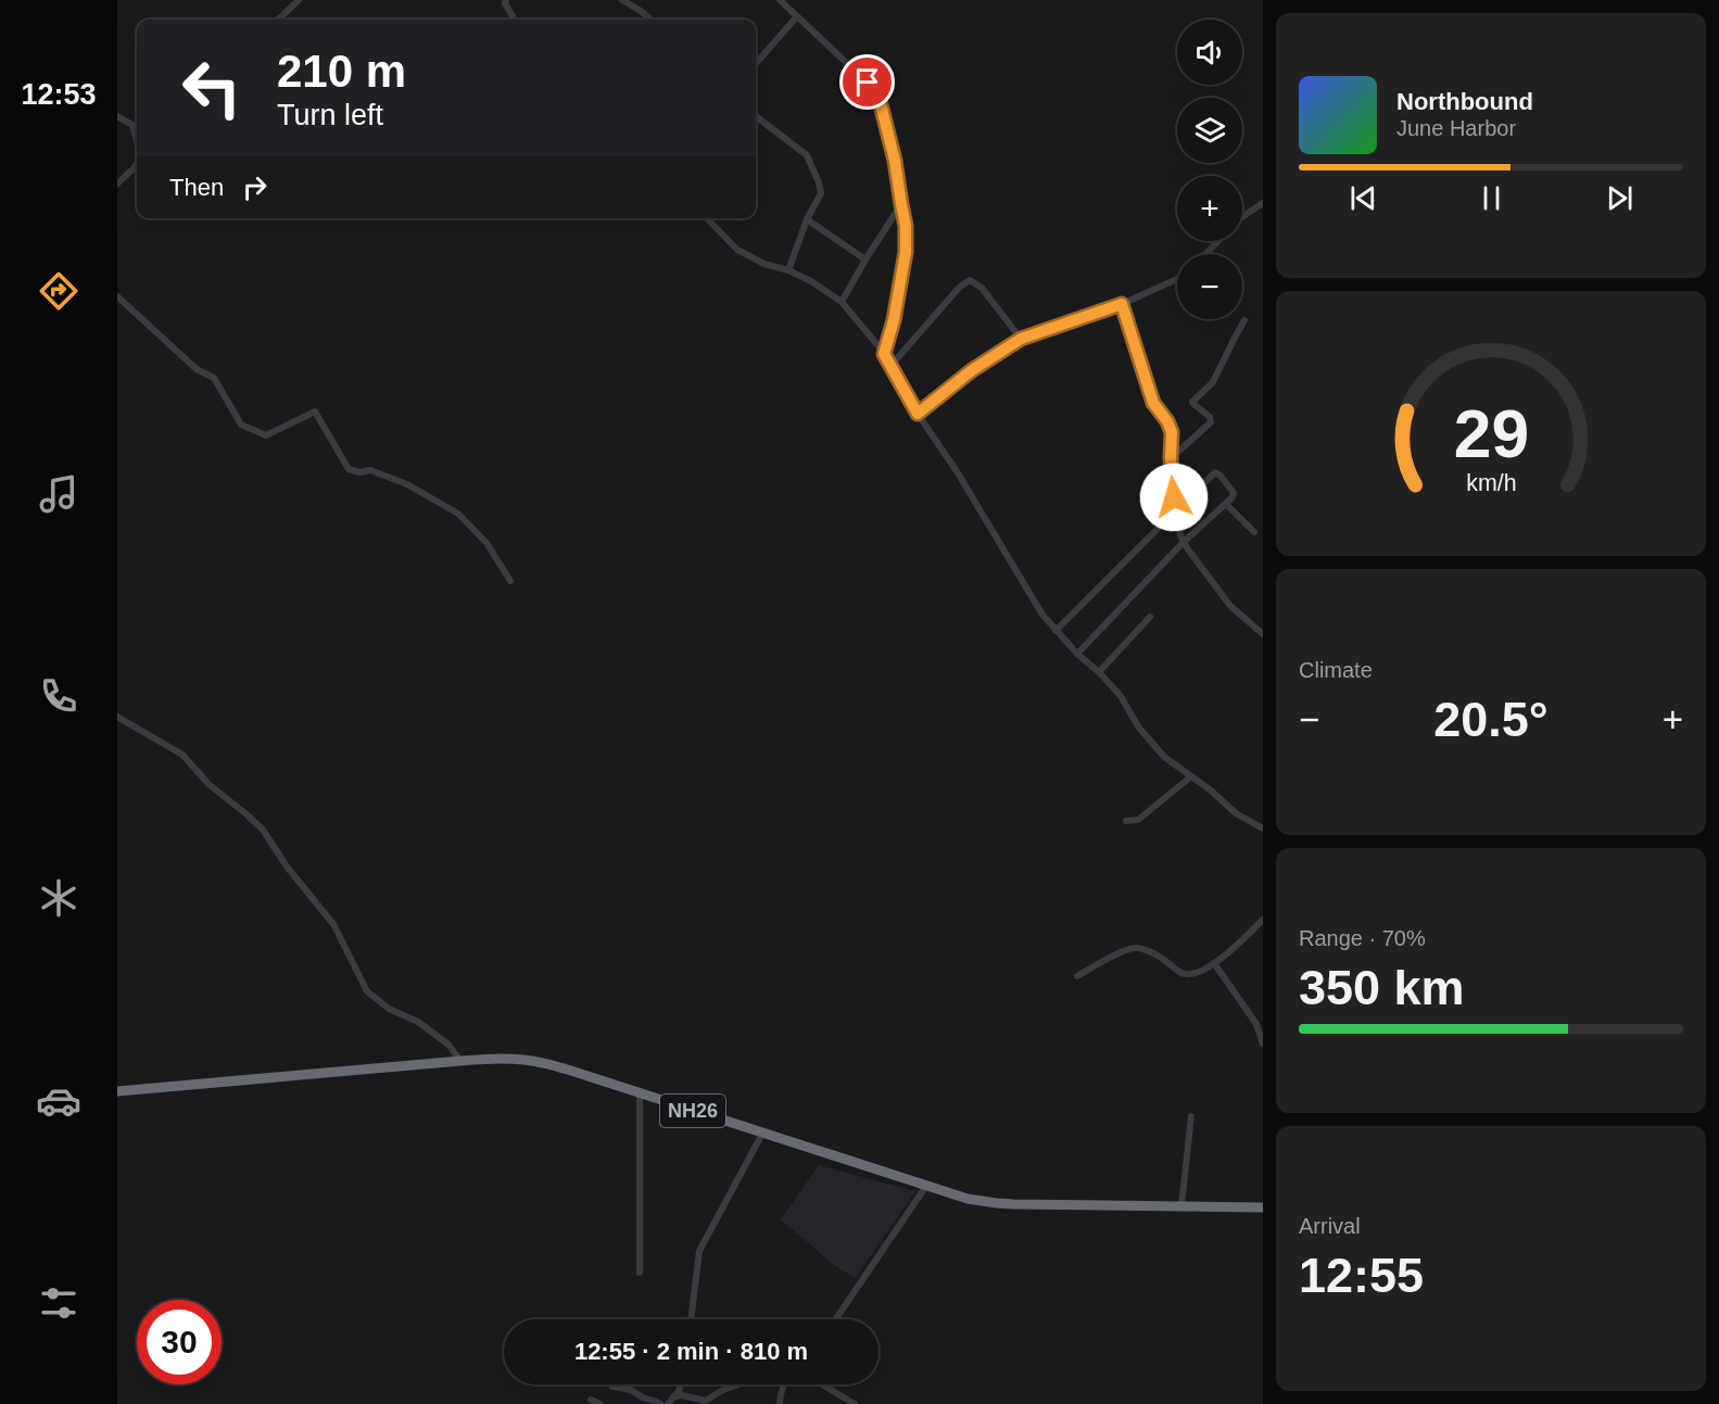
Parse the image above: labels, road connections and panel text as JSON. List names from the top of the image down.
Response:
{
  "streets": {
    "highway": ["NH26"]
  },
  "page": {
    "tabs": "12:53",
    "map_buttons": ["+", "−"],
    "turn": ["210 m", "Turn left"],
    "song": ["Northbound", "June Harbor"],
    "then": "Then",
    "tile": [
      "Climate",
      ["Range · 70%", "350 km"],
      ["Arrival", "12:55"]
    ],
    "heat": ["−", "20.5°", "+"],
    "limit": "30",
    "trip": "12:55 · 2 min · 810 m",
    "gauge": ["29", "km/h"]
  }
}
